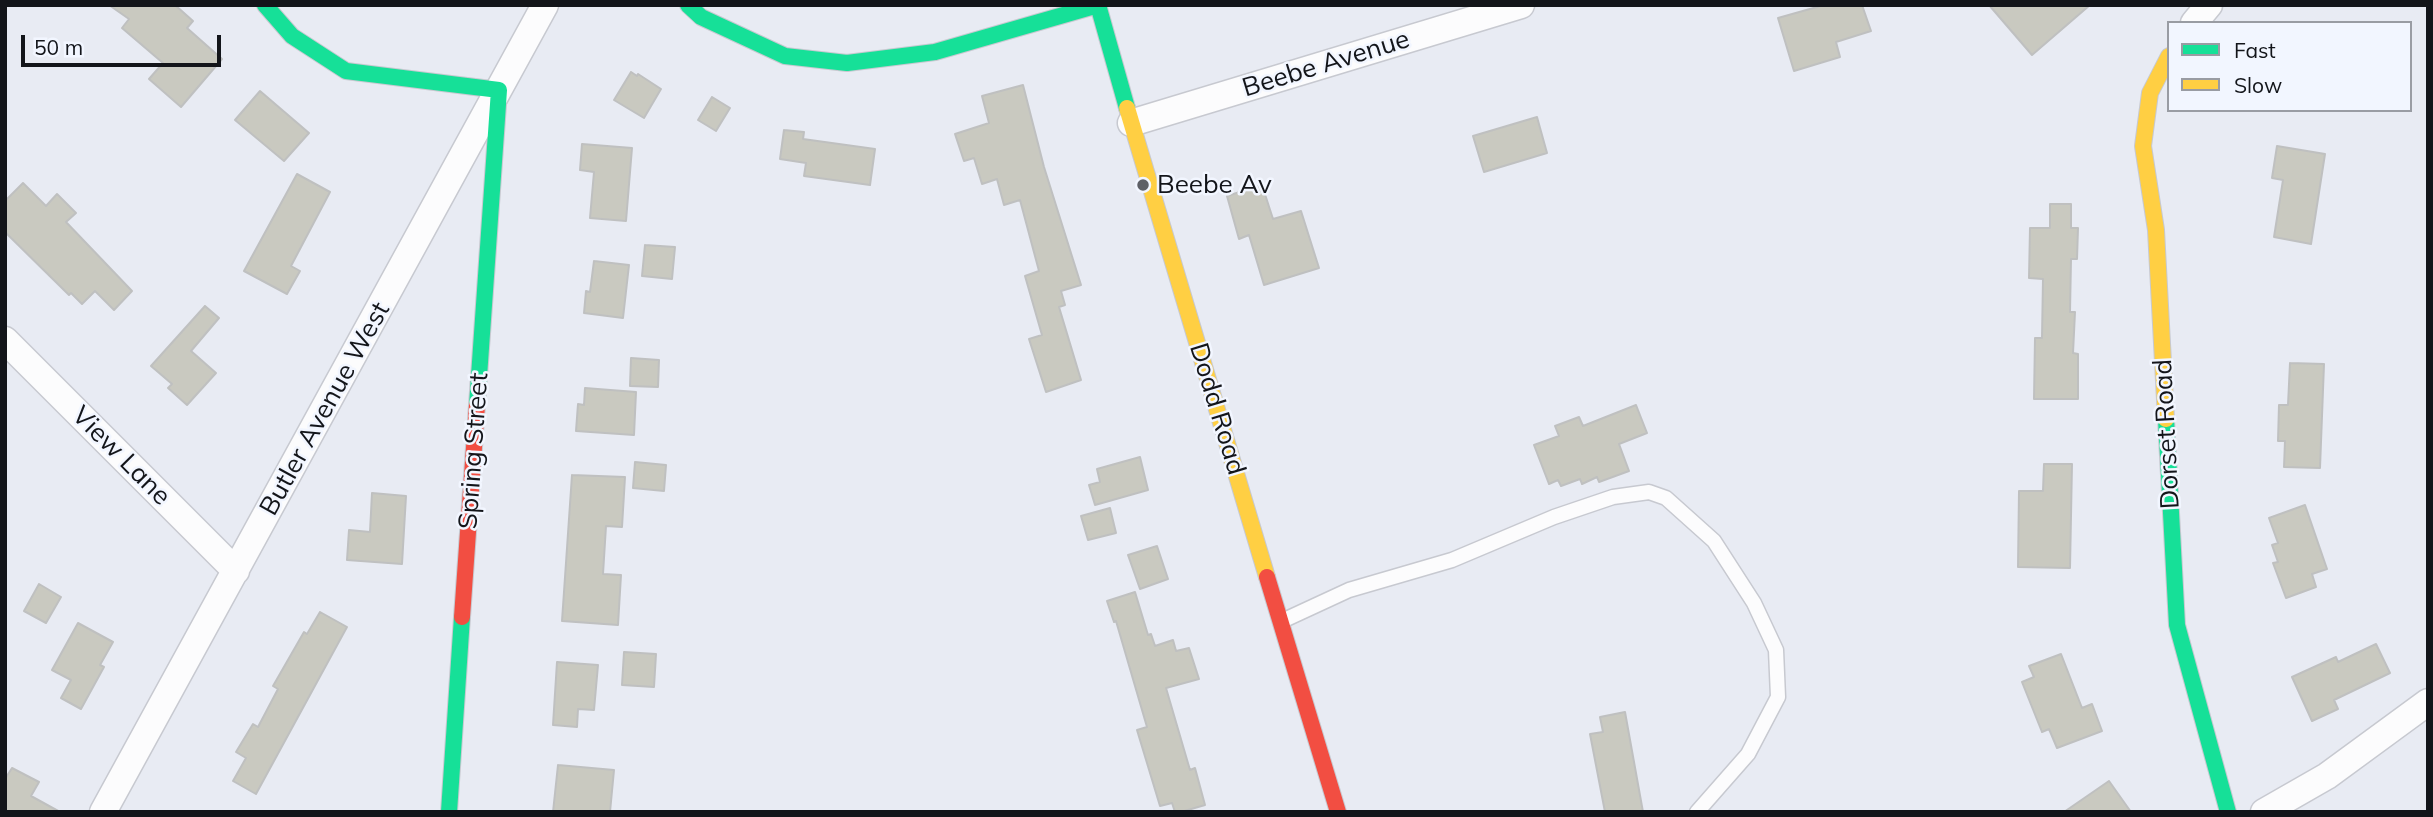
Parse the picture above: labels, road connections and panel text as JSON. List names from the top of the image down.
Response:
{
  "streets": {
    "street": [
      "Beebe Avenue",
      "Butler Avenue West",
      "Dodd Road",
      "Dorset Road",
      "Spring Street",
      "View Lane"
    ]
  },
  "crossings": [
    ["Beebe Avenue", "Dodd Road"],
    ["Butler Avenue West", "Spring Street"],
    ["Butler Avenue West", "View Lane"]
  ],
  "places": ["Beebe Av"],
  "legend": ["Fast", "Slow"],
  "scale_bar": "50 m"
}
